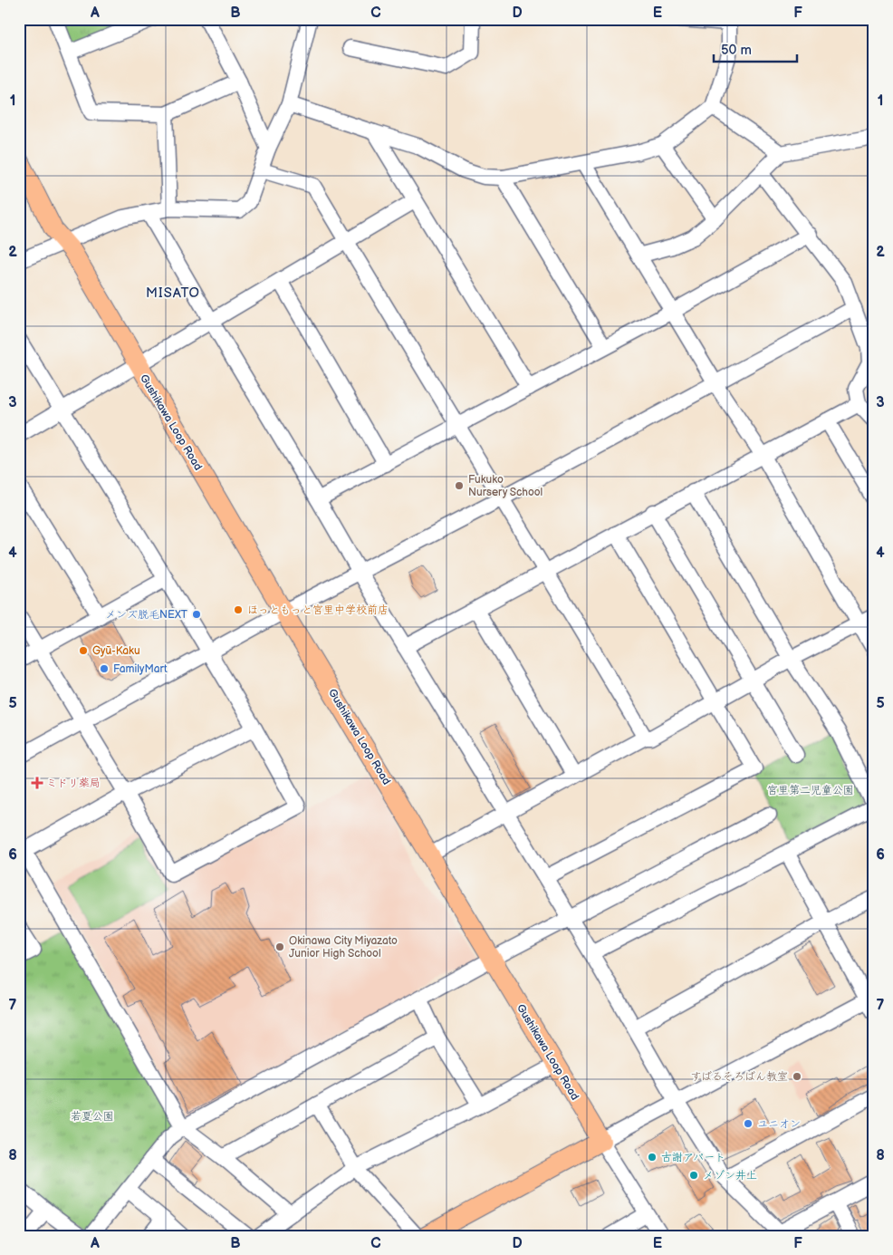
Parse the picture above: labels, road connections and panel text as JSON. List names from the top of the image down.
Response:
{
  "streets": {
    "main road": ["Gushikawa Loop Road"]
  },
  "districts": ["MISATO"],
  "parks": ["宮里第二児童公園", "若夏公園"],
  "places": {
    "other": [
      "Fukuko Nursery School",
      "ほっともっと宮里中学校前店",
      "メンズ脱毛NEXT",
      "Gyū-Kaku",
      "FamilyMart",
      "Okinawa City Miyazato Junior High School",
      "すばるそろばん教室",
      "ユニオン",
      "古謝アパート",
      "メゾン井上"
    ],
    "health": ["ミドリ薬局"]
  },
  "scale_bar": "50 m",
  "grid": {
    "columns": [
      "A",
      "B",
      "C",
      "D",
      "E",
      "F"
    ],
    "rows": [
      "1",
      "2",
      "3",
      "4",
      "5",
      "6",
      "7",
      "8"
    ]
  }
}
